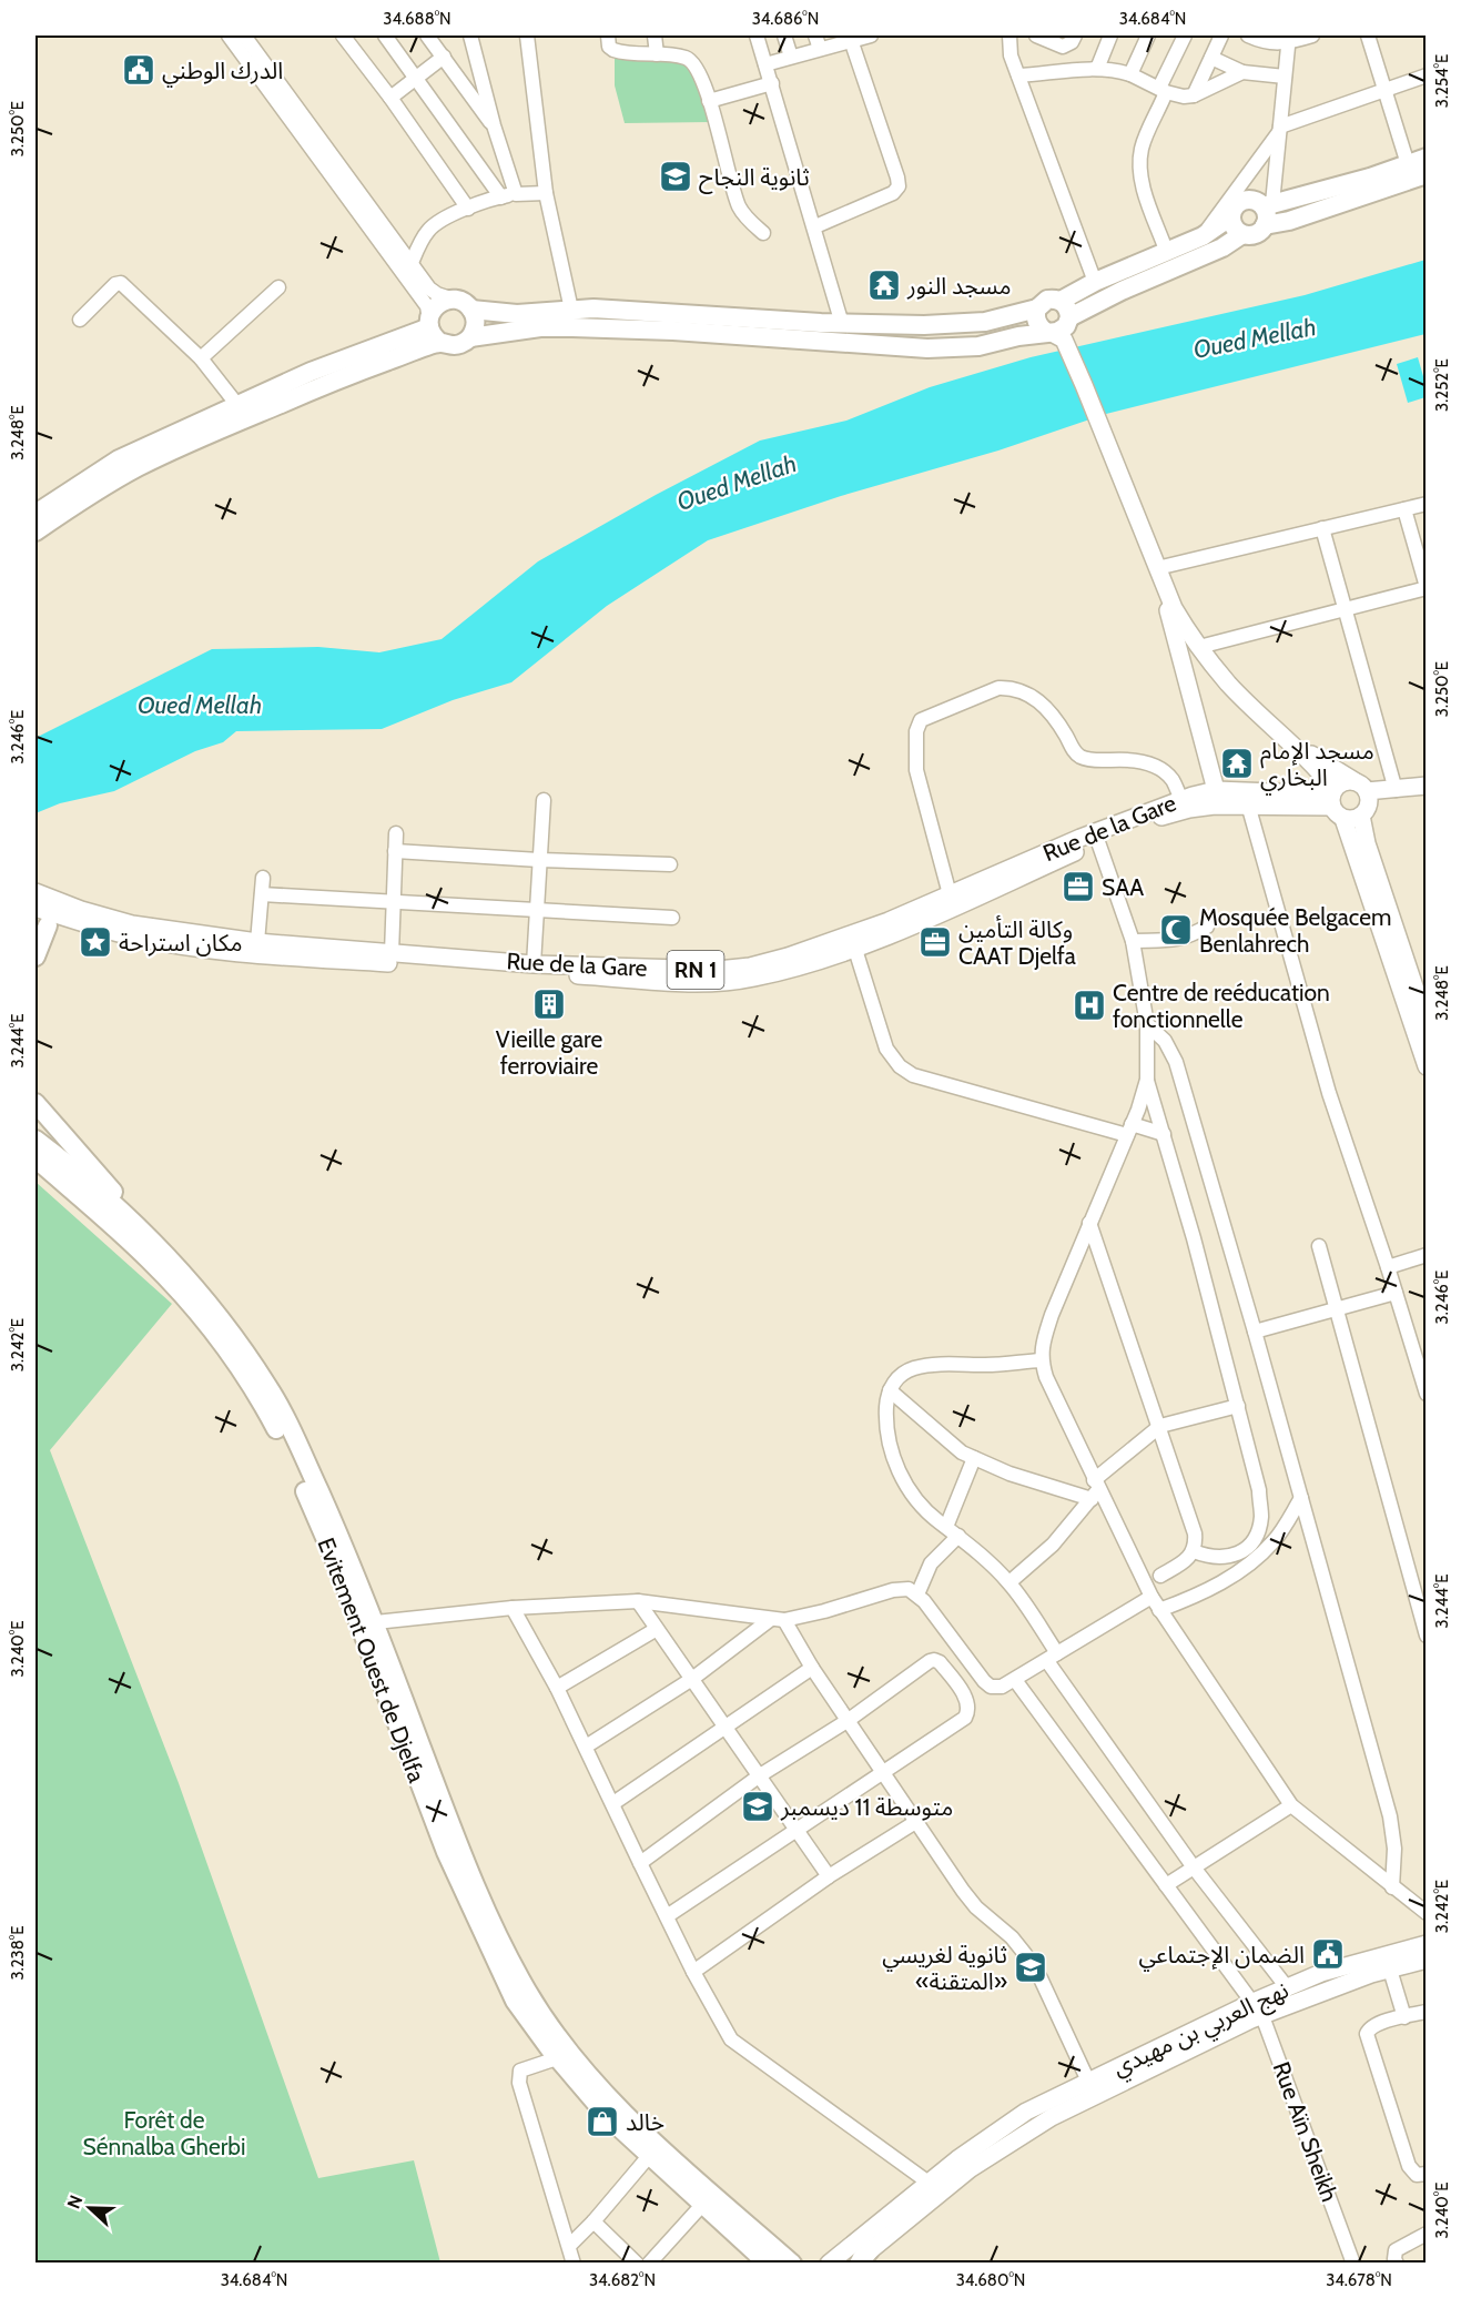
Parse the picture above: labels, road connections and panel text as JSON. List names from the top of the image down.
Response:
{
  "streets": {
    "highway": ["Evitement Ouest de Djelfa"],
    "main road": ["Rue de la Gare", "RN 1", "نهج العربي بن مهيدي"],
    "street": ["Rue Aïn Sheikh"]
  },
  "crossings": [
    ["نهج العربي بن مهيدي", "Rue Aïn Sheikh"]
  ],
  "water": ["Oued Mellah"],
  "parks": ["Forêt de Sénnalba Gherbi"],
  "places": {
    "public building": ["الدرك الوطني", "الضمان الإجتماعي"],
    "school or university": ["ثانوية النجاح", "متوسطة 11 ديسمبر", "ثانوية لغريسي «المتقنة»"],
    "temple": ["مسجد النور", "مسجد الإمام البخاري"],
    "office": ["SAA", "وكالة التأمين CAAT Djelfa"],
    "mosque": ["Mosquée Belgacem Benlahrech"],
    "place": ["مكان استراحة"],
    "building": ["Vieille gare ferroviaire"],
    "hospital": ["Centre de reéducation fonctionnelle"],
    "shop": ["خالد"]
  },
  "north": "left",
  "coordinates": [
    "34.688°N",
    "34.686°N",
    "34.684°N",
    "3.254°E",
    "3.250°E",
    "3.252°E",
    "3.248°E",
    "3.246°E",
    "3.244°E",
    "3.242°E",
    "3.240°E",
    "3.238°E",
    "34.682°N",
    "34.680°N",
    "34.678°N"
  ]
}
